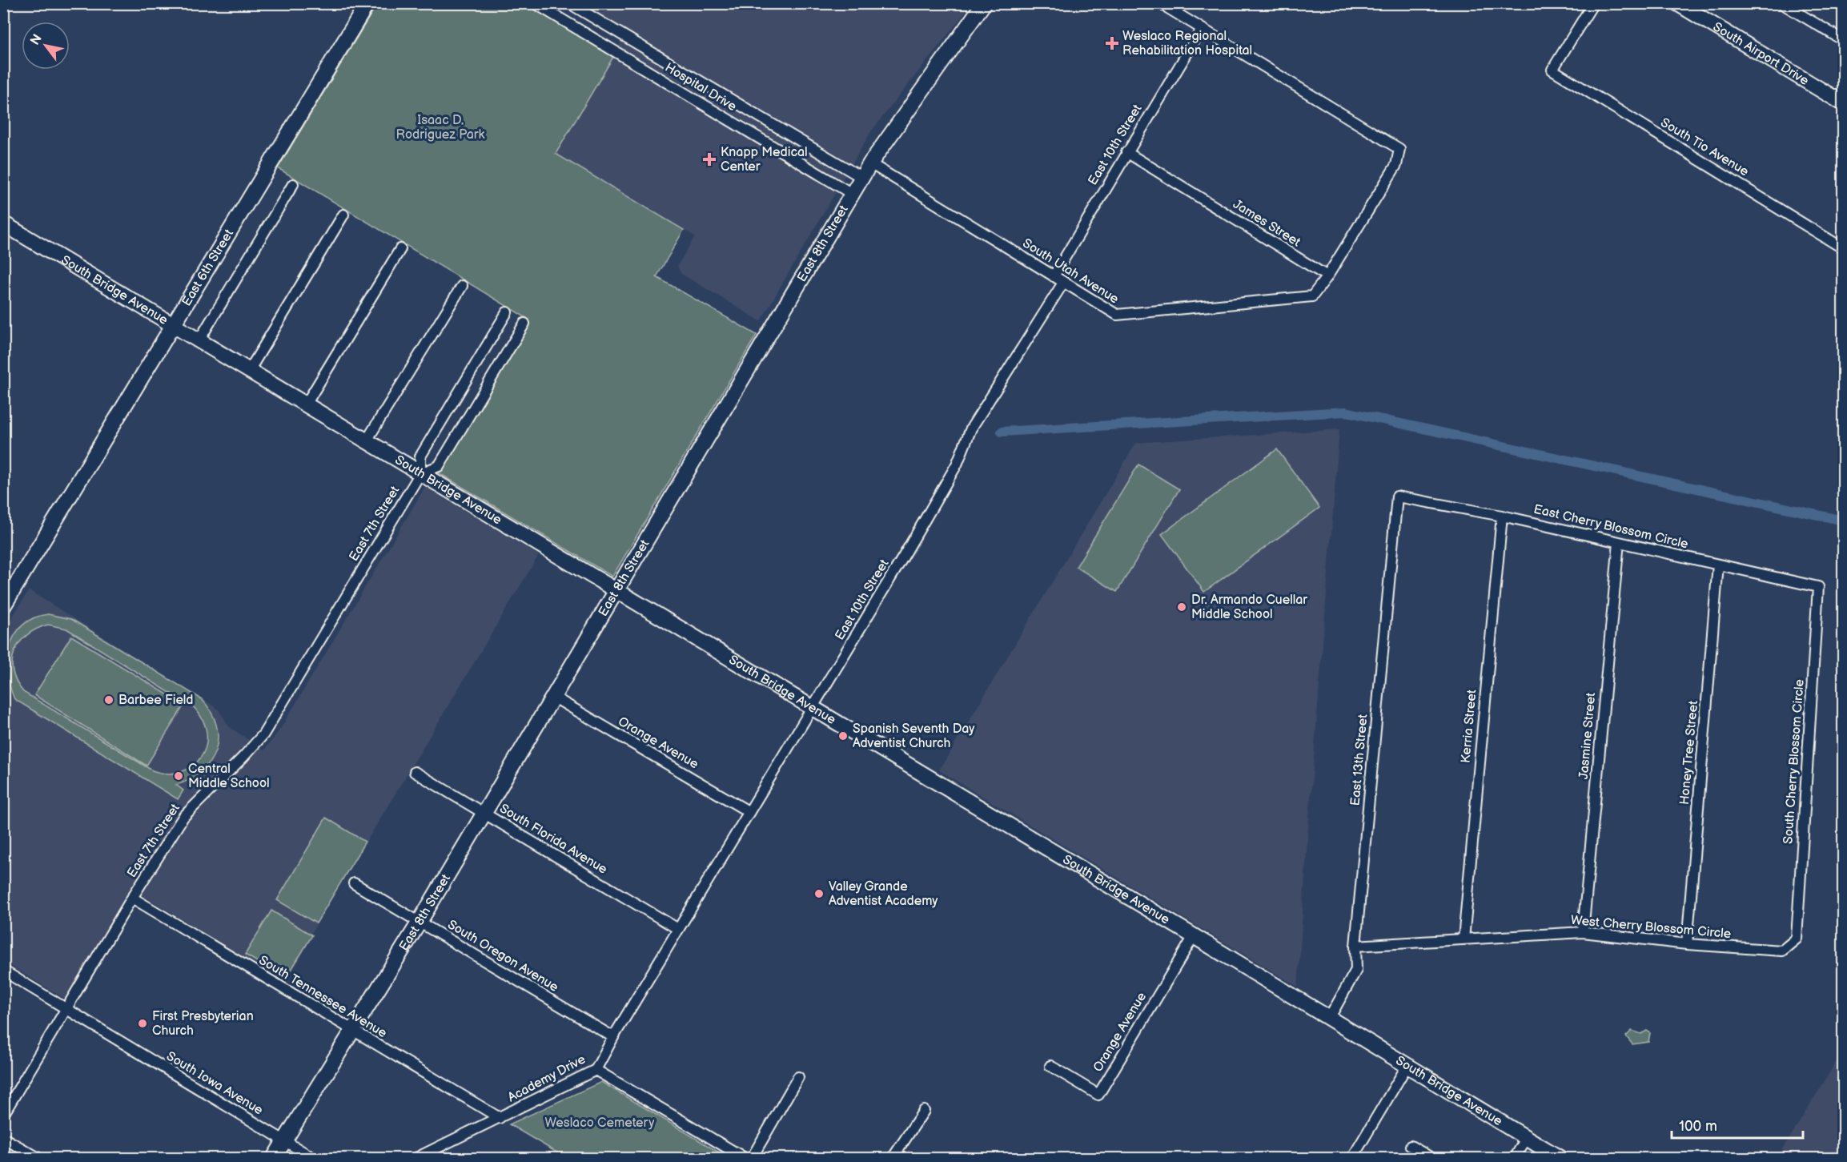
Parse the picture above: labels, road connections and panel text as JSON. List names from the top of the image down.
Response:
{
  "streets": {
    "street": [
      "South Airport Drive",
      "Hospital Drive",
      "East 10th Street",
      "South Tio Avenue",
      "James Street",
      "East 8th Street",
      "East 6th Street",
      "South Utah Avenue",
      "South Bridge Avenue",
      "East 7th Street",
      "East Cherry Blossom Circle",
      "Kerria Street",
      "Jasmine Street",
      "Orange Avenue",
      "Honey Tree Street",
      "East 13th Street",
      "South Cherry Blossom Circle",
      "South Florida Avenue",
      "West Cherry Blossom Circle",
      "South Oregon Avenue",
      "South Tennessee Avenue",
      "Academy Drive",
      "South Iowa Avenue"
    ]
  },
  "crossings": [
    ["Hospital Drive", "East 8th Street"],
    ["East 10th Street", "James Street"],
    ["East 10th Street", "South Utah Avenue"],
    ["East 10th Street", "South Bridge Avenue"],
    ["East 10th Street", "Orange Avenue"],
    ["East 10th Street", "South Florida Avenue"],
    ["East 10th Street", "Academy Drive"],
    ["James Street", "South Utah Avenue"],
    ["East 8th Street", "South Utah Avenue"],
    ["East 8th Street", "South Bridge Avenue"],
    ["East 8th Street", "Orange Avenue"],
    ["East 8th Street", "South Florida Avenue"],
    ["East 8th Street", "South Oregon Avenue"],
    ["East 8th Street", "South Tennessee Avenue"],
    ["East 8th Street", "South Iowa Avenue"],
    ["East 6th Street", "South Bridge Avenue"],
    ["South Bridge Avenue", "East 7th Street"],
    ["South Bridge Avenue", "Orange Avenue"],
    ["South Bridge Avenue", "East 13th Street"],
    ["East 7th Street", "South Tennessee Avenue"],
    ["East 7th Street", "South Iowa Avenue"],
    ["East Cherry Blossom Circle", "Kerria Street"],
    ["East Cherry Blossom Circle", "Jasmine Street"],
    ["East Cherry Blossom Circle", "Honey Tree Street"],
    ["East Cherry Blossom Circle", "East 13th Street"],
    ["East Cherry Blossom Circle", "South Cherry Blossom Circle"],
    ["Kerria Street", "West Cherry Blossom Circle"],
    ["Jasmine Street", "West Cherry Blossom Circle"],
    ["Honey Tree Street", "West Cherry Blossom Circle"],
    ["East 13th Street", "West Cherry Blossom Circle"],
    ["South Cherry Blossom Circle", "West Cherry Blossom Circle"],
    ["South Florida Avenue", "Academy Drive"],
    ["South Oregon Avenue", "Academy Drive"],
    ["South Tennessee Avenue", "Academy Drive"]
  ],
  "parks": ["Isaac D. Rodriguez Park", "Weslaco Cemetery"],
  "places": {
    "health": ["Weslaco Regional Rehabilitation Hospital", "Knapp Medical Center"],
    "other": [
      "Dr. Armando Cuellar Middle School",
      "Barbee Field",
      "Spanish Seventh Day Adventist Church",
      "Central Middle School",
      "Valley Grande Adventist Academy",
      "First Presbyterian Church"
    ]
  },
  "scale_bar": "100 m",
  "north": "top left"
}
